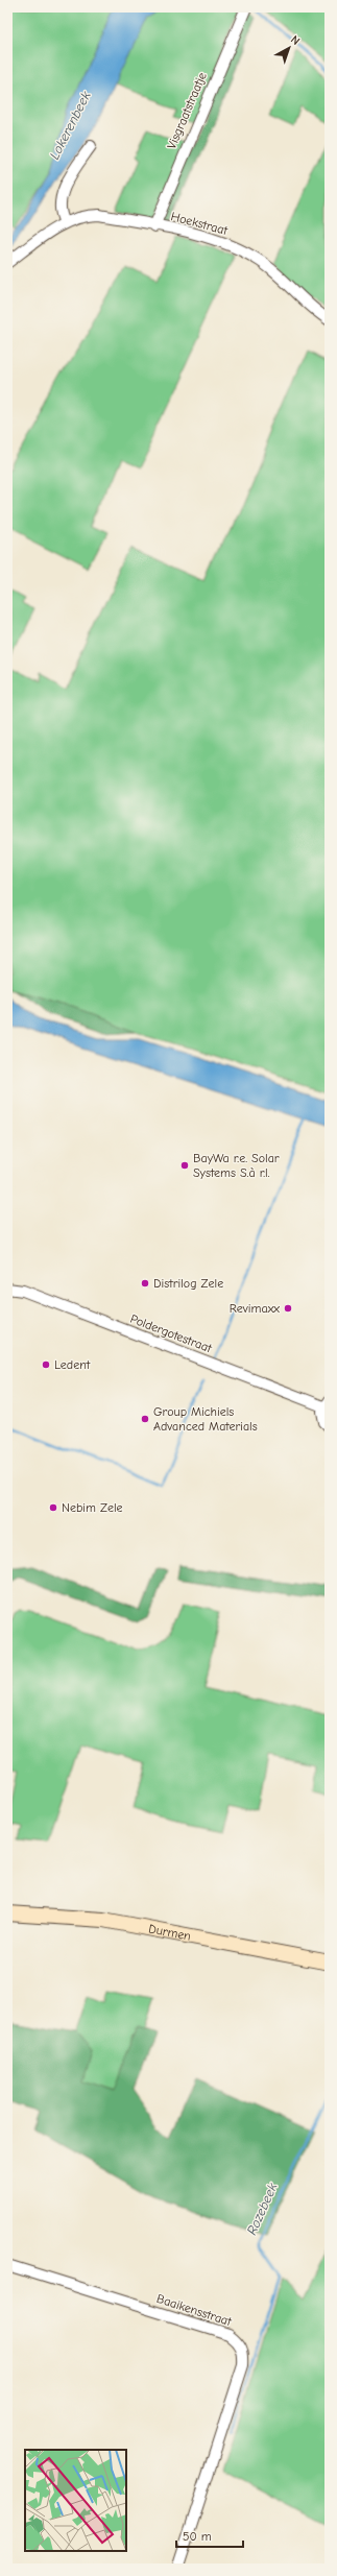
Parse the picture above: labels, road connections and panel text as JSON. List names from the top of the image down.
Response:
{
  "streets": {
    "street": [
      "Visgraatstraatje",
      "Hoekstraat",
      "Poldergotestraat",
      "Durmen",
      "Baaikensstraat"
    ]
  },
  "crossings": [
    ["Visgraatstraatje", "Hoekstraat"]
  ],
  "water": ["Lokerenbeek", "Rozebeek"],
  "places": [
    "BayWa r.e. Solar Systems S.à r.l.",
    "Distrilog Zele",
    "Revimaxx",
    "Ledent",
    "Group Michiels Advanced Materials",
    "Nebim Zele"
  ],
  "scale_bar": "50 m",
  "north": "top right"
}
